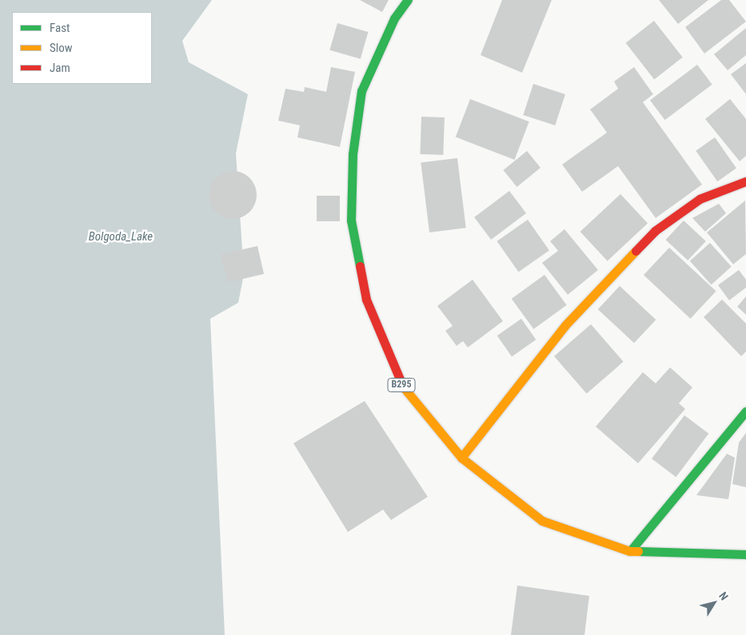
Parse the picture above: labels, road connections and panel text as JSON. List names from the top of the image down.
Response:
{
  "streets": {
    "main road": ["B295"]
  },
  "water": ["Bolgoda_Lake"],
  "legend": ["Fast", "Slow", "Jam"],
  "north": "top right"
}
